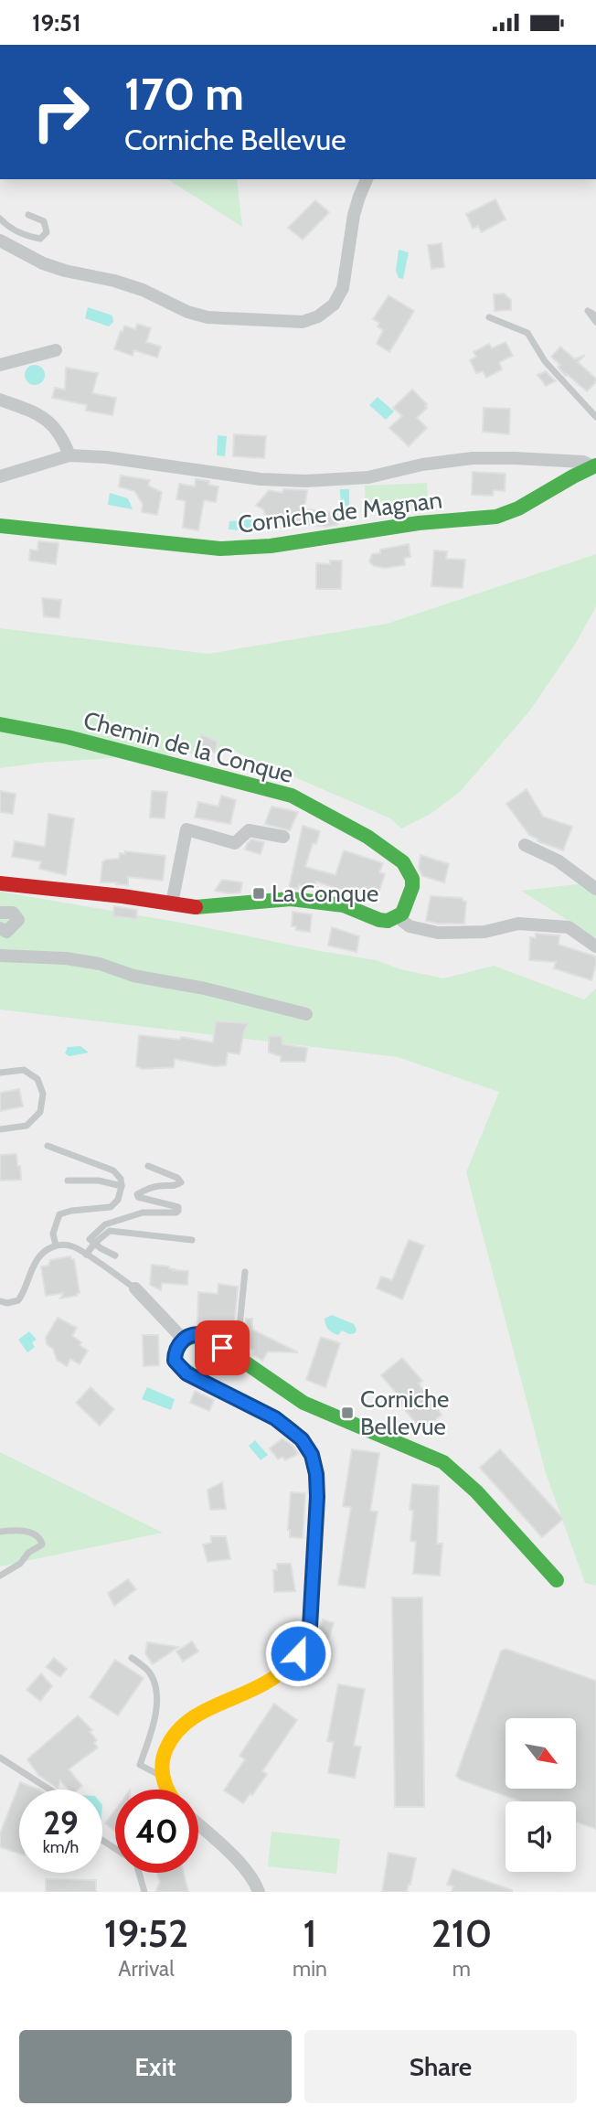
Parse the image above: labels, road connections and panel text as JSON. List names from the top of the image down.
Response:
{
  "streets": {
    "street": ["Corniche de Magnan", "Chemin de la Conque"]
  },
  "places": {
    "transit": ["La Conque", "Corniche Bellevue"]
  },
  "north": "bottom right",
  "page": {
    "status": "19:51",
    "turn": ["170 m", "Corniche Bellevue"],
    "speed": "29 km/h",
    "limit": "40",
    "eta": [
      "19:52",
      "Arrival",
      "1",
      "min",
      "210",
      "m"
    ],
    "buttons": ["Exit", "Share"]
  }
}
